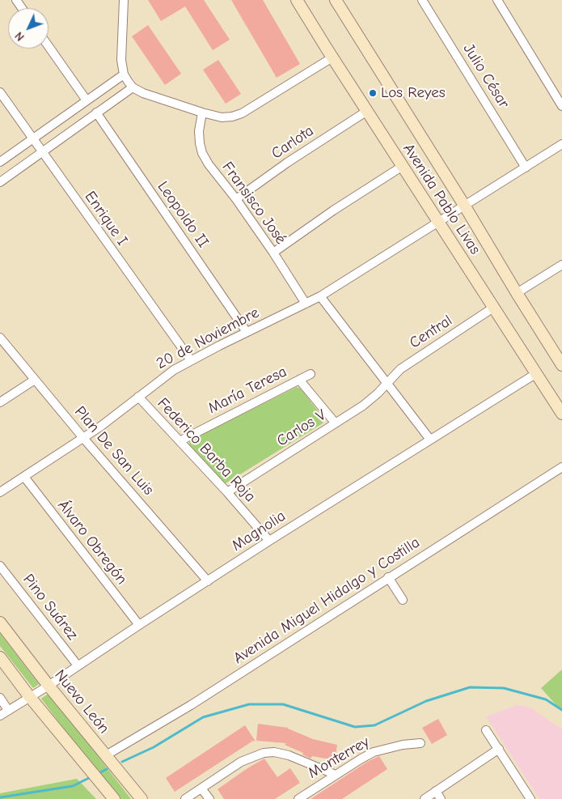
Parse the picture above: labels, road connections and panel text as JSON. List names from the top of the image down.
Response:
{
  "streets": {
    "main road": ["Avenida Pablo Livas", "Nuevo León"],
    "street": [
      "Julio César",
      "Carlota",
      "Fransisco José",
      "Leopoldo II",
      "Enrique I",
      "Central",
      "20 de Noviembre",
      "María Teresa",
      "Carlos V",
      "Federico Barba Roja",
      "Plan De San Luis",
      "Magnolia",
      "Álvaro Obregón",
      "Avenida Miguel Hidalgo y Costilla",
      "Pino Suárez",
      "Monterrey"
    ]
  },
  "crossings": [
    ["Julio César", "20 de Noviembre"],
    ["Carlota", "Avenida Pablo Livas"],
    ["Carlota", "Fransisco José"],
    ["Avenida Pablo Livas", "Central"],
    ["Avenida Pablo Livas", "20 de Noviembre"],
    ["Avenida Pablo Livas", "Magnolia"],
    ["Fransisco José", "20 de Noviembre"],
    ["Leopoldo II", "20 de Noviembre"],
    ["Enrique I", "20 de Noviembre"],
    ["Central", "Carlos V"],
    ["20 de Noviembre", "Federico Barba Roja"],
    ["20 de Noviembre", "Plan De San Luis"],
    ["20 de Noviembre", "Álvaro Obregón"],
    ["María Teresa", "Carlos V"],
    ["María Teresa", "Federico Barba Roja"],
    ["Carlos V", "Federico Barba Roja"],
    ["Federico Barba Roja", "Magnolia"],
    ["Plan De San Luis", "Magnolia"],
    ["Magnolia", "Álvaro Obregón"],
    ["Magnolia", "Pino Suárez"],
    ["Magnolia", "Nuevo León"],
    ["Avenida Miguel Hidalgo y Costilla", "Nuevo León"]
  ],
  "places": ["Los Reyes"],
  "north": "bottom left"
}
